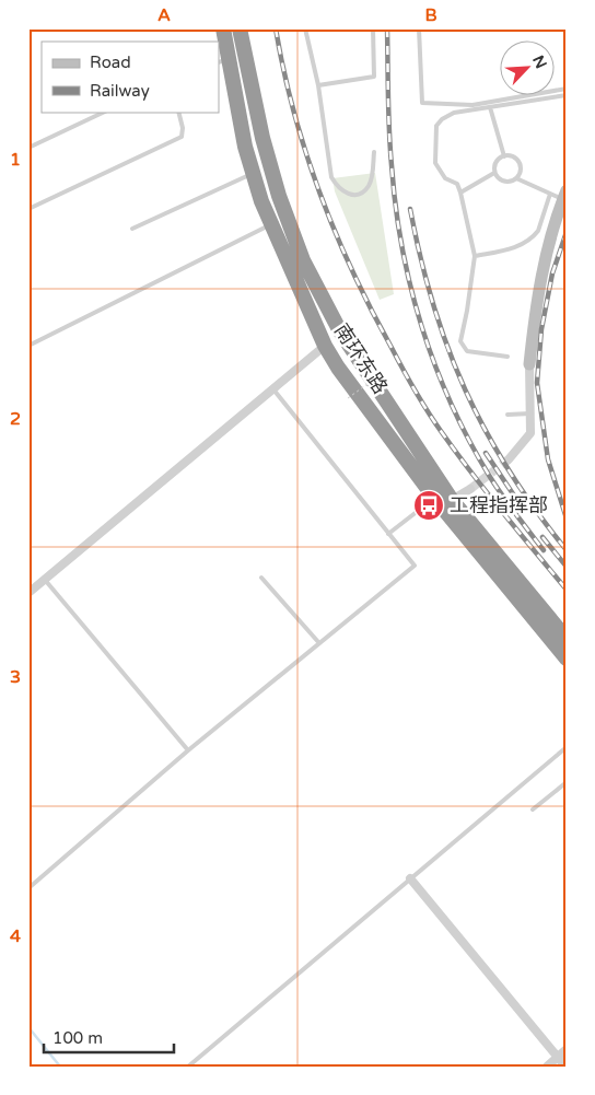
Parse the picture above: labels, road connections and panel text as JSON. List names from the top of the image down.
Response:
{
  "streets": {
    "highway": ["南环东路"]
  },
  "places": {
    "bus stop": ["工程指挥部"]
  },
  "legend": ["Road", "Railway"],
  "scale_bar": "100 m",
  "north": "top right",
  "grid": {
    "columns": ["A", "B"],
    "rows": [
      "1",
      "2",
      "3",
      "4"
    ]
  }
}
